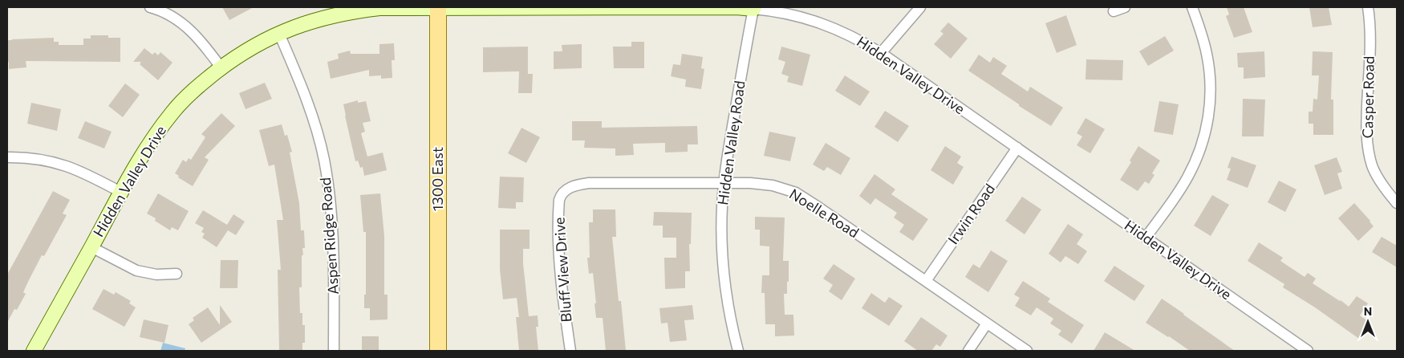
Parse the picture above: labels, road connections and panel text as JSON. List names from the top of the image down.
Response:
{
  "streets": {
    "main road": ["1300 East"],
    "street": [
      "Hidden Valley Drive",
      "Casper Road",
      "Hidden Valley Road",
      "Noelle Road",
      "Irwin Road",
      "Aspen Ridge Road",
      "Bluff View Drive"
    ]
  },
  "crossings": [
    ["Hidden Valley Drive", "Hidden Valley Road"],
    ["Hidden Valley Drive", "1300 East"],
    ["Hidden Valley Drive", "Irwin Road"],
    ["Hidden Valley Drive", "Aspen Ridge Road"],
    ["Hidden Valley Road", "Noelle Road"],
    ["Noelle Road", "Irwin Road"],
    ["Noelle Road", "Bluff View Drive"]
  ],
  "north": "top"
}
